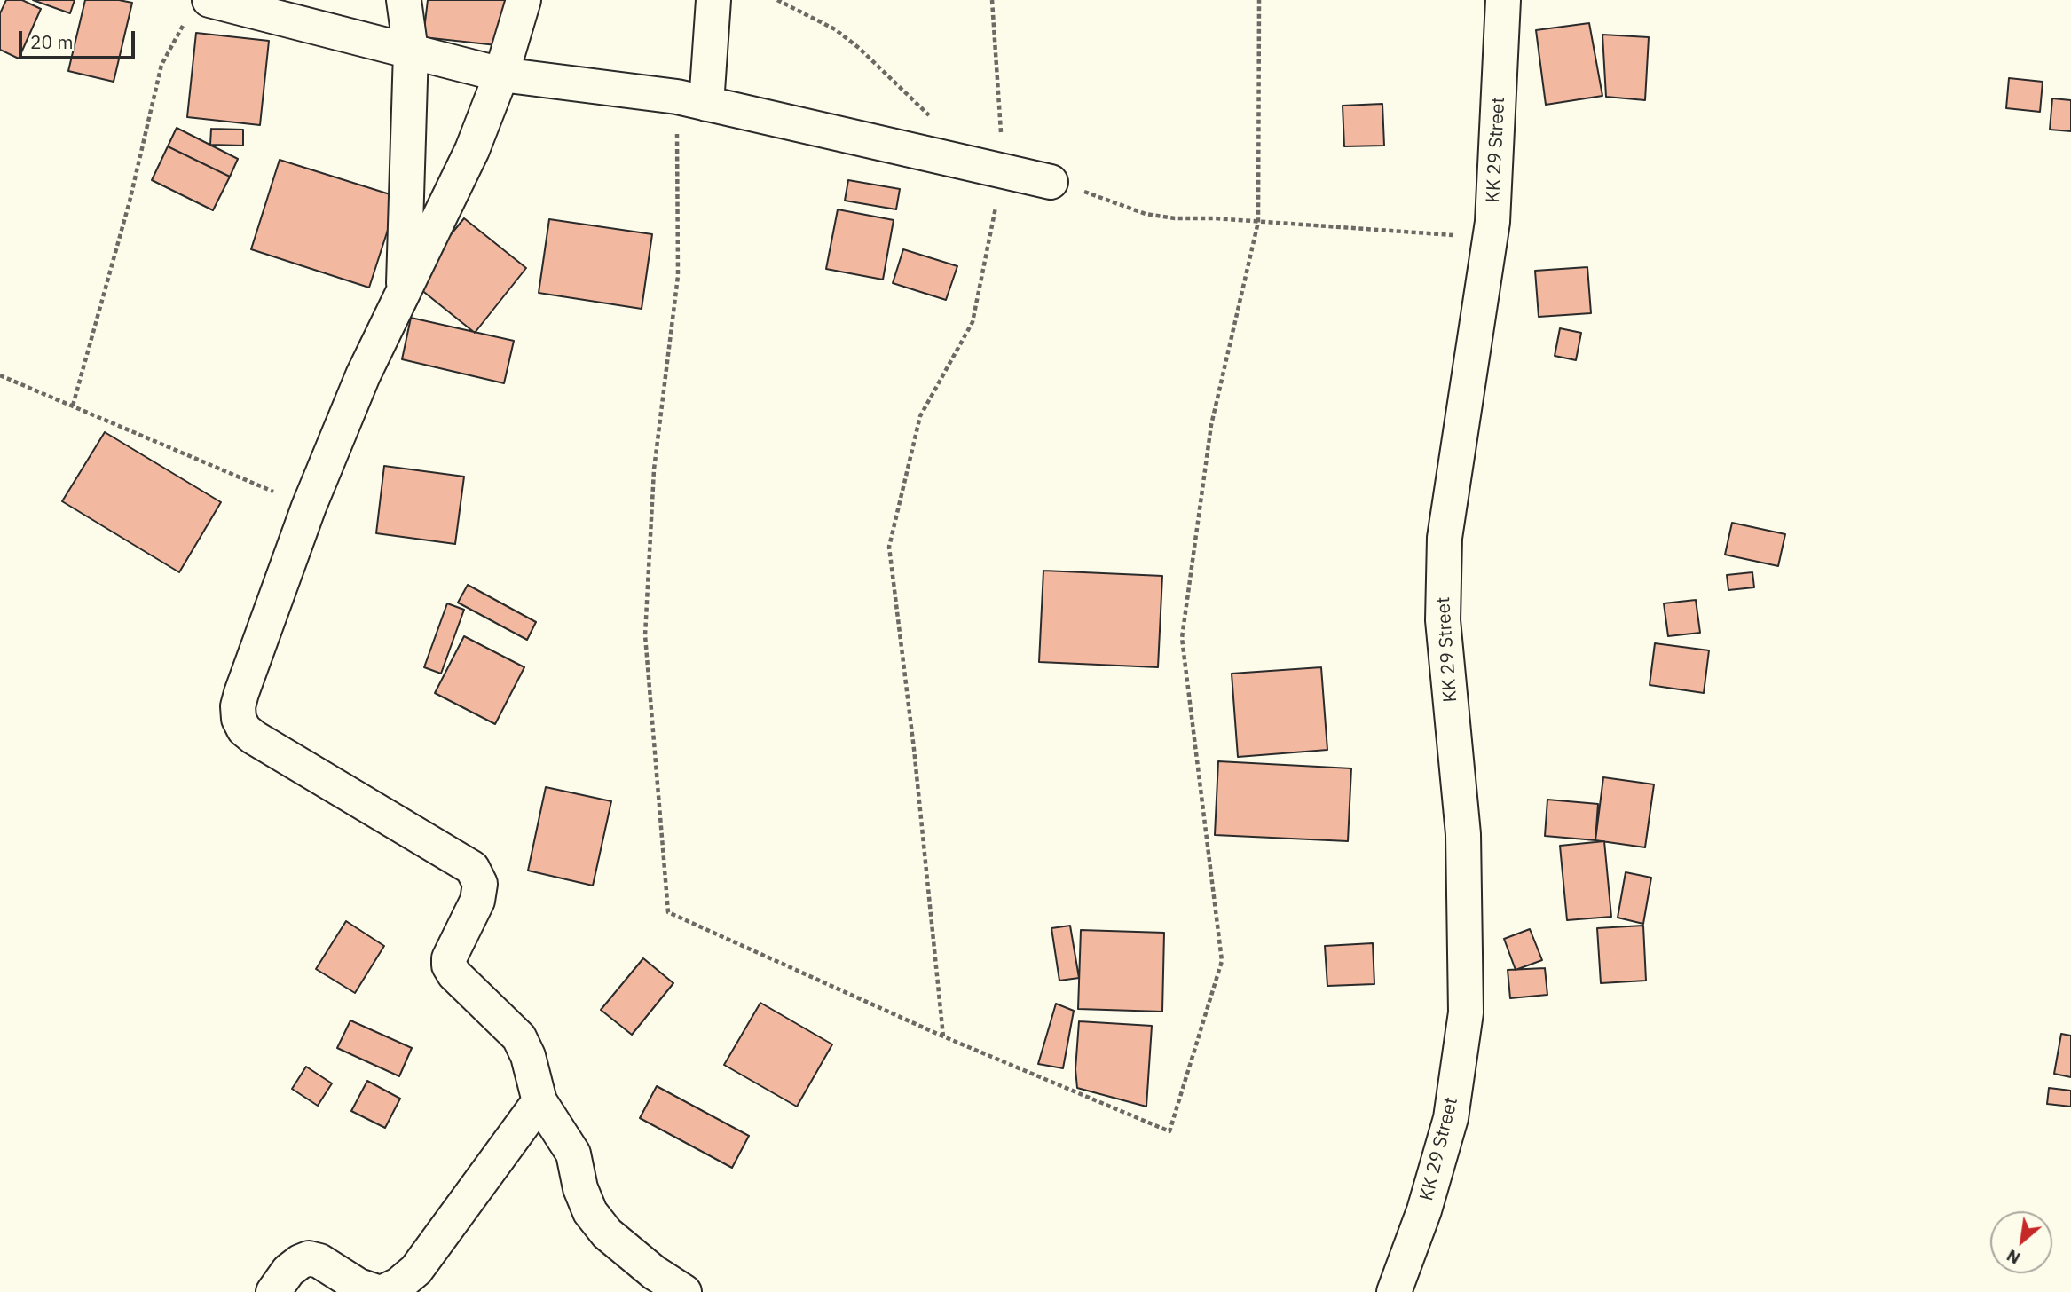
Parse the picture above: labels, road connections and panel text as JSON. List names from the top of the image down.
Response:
{
  "streets": {
    "street": ["KK 29 Street"]
  },
  "scale_bar": "20 m",
  "north": "bottom left"
}
